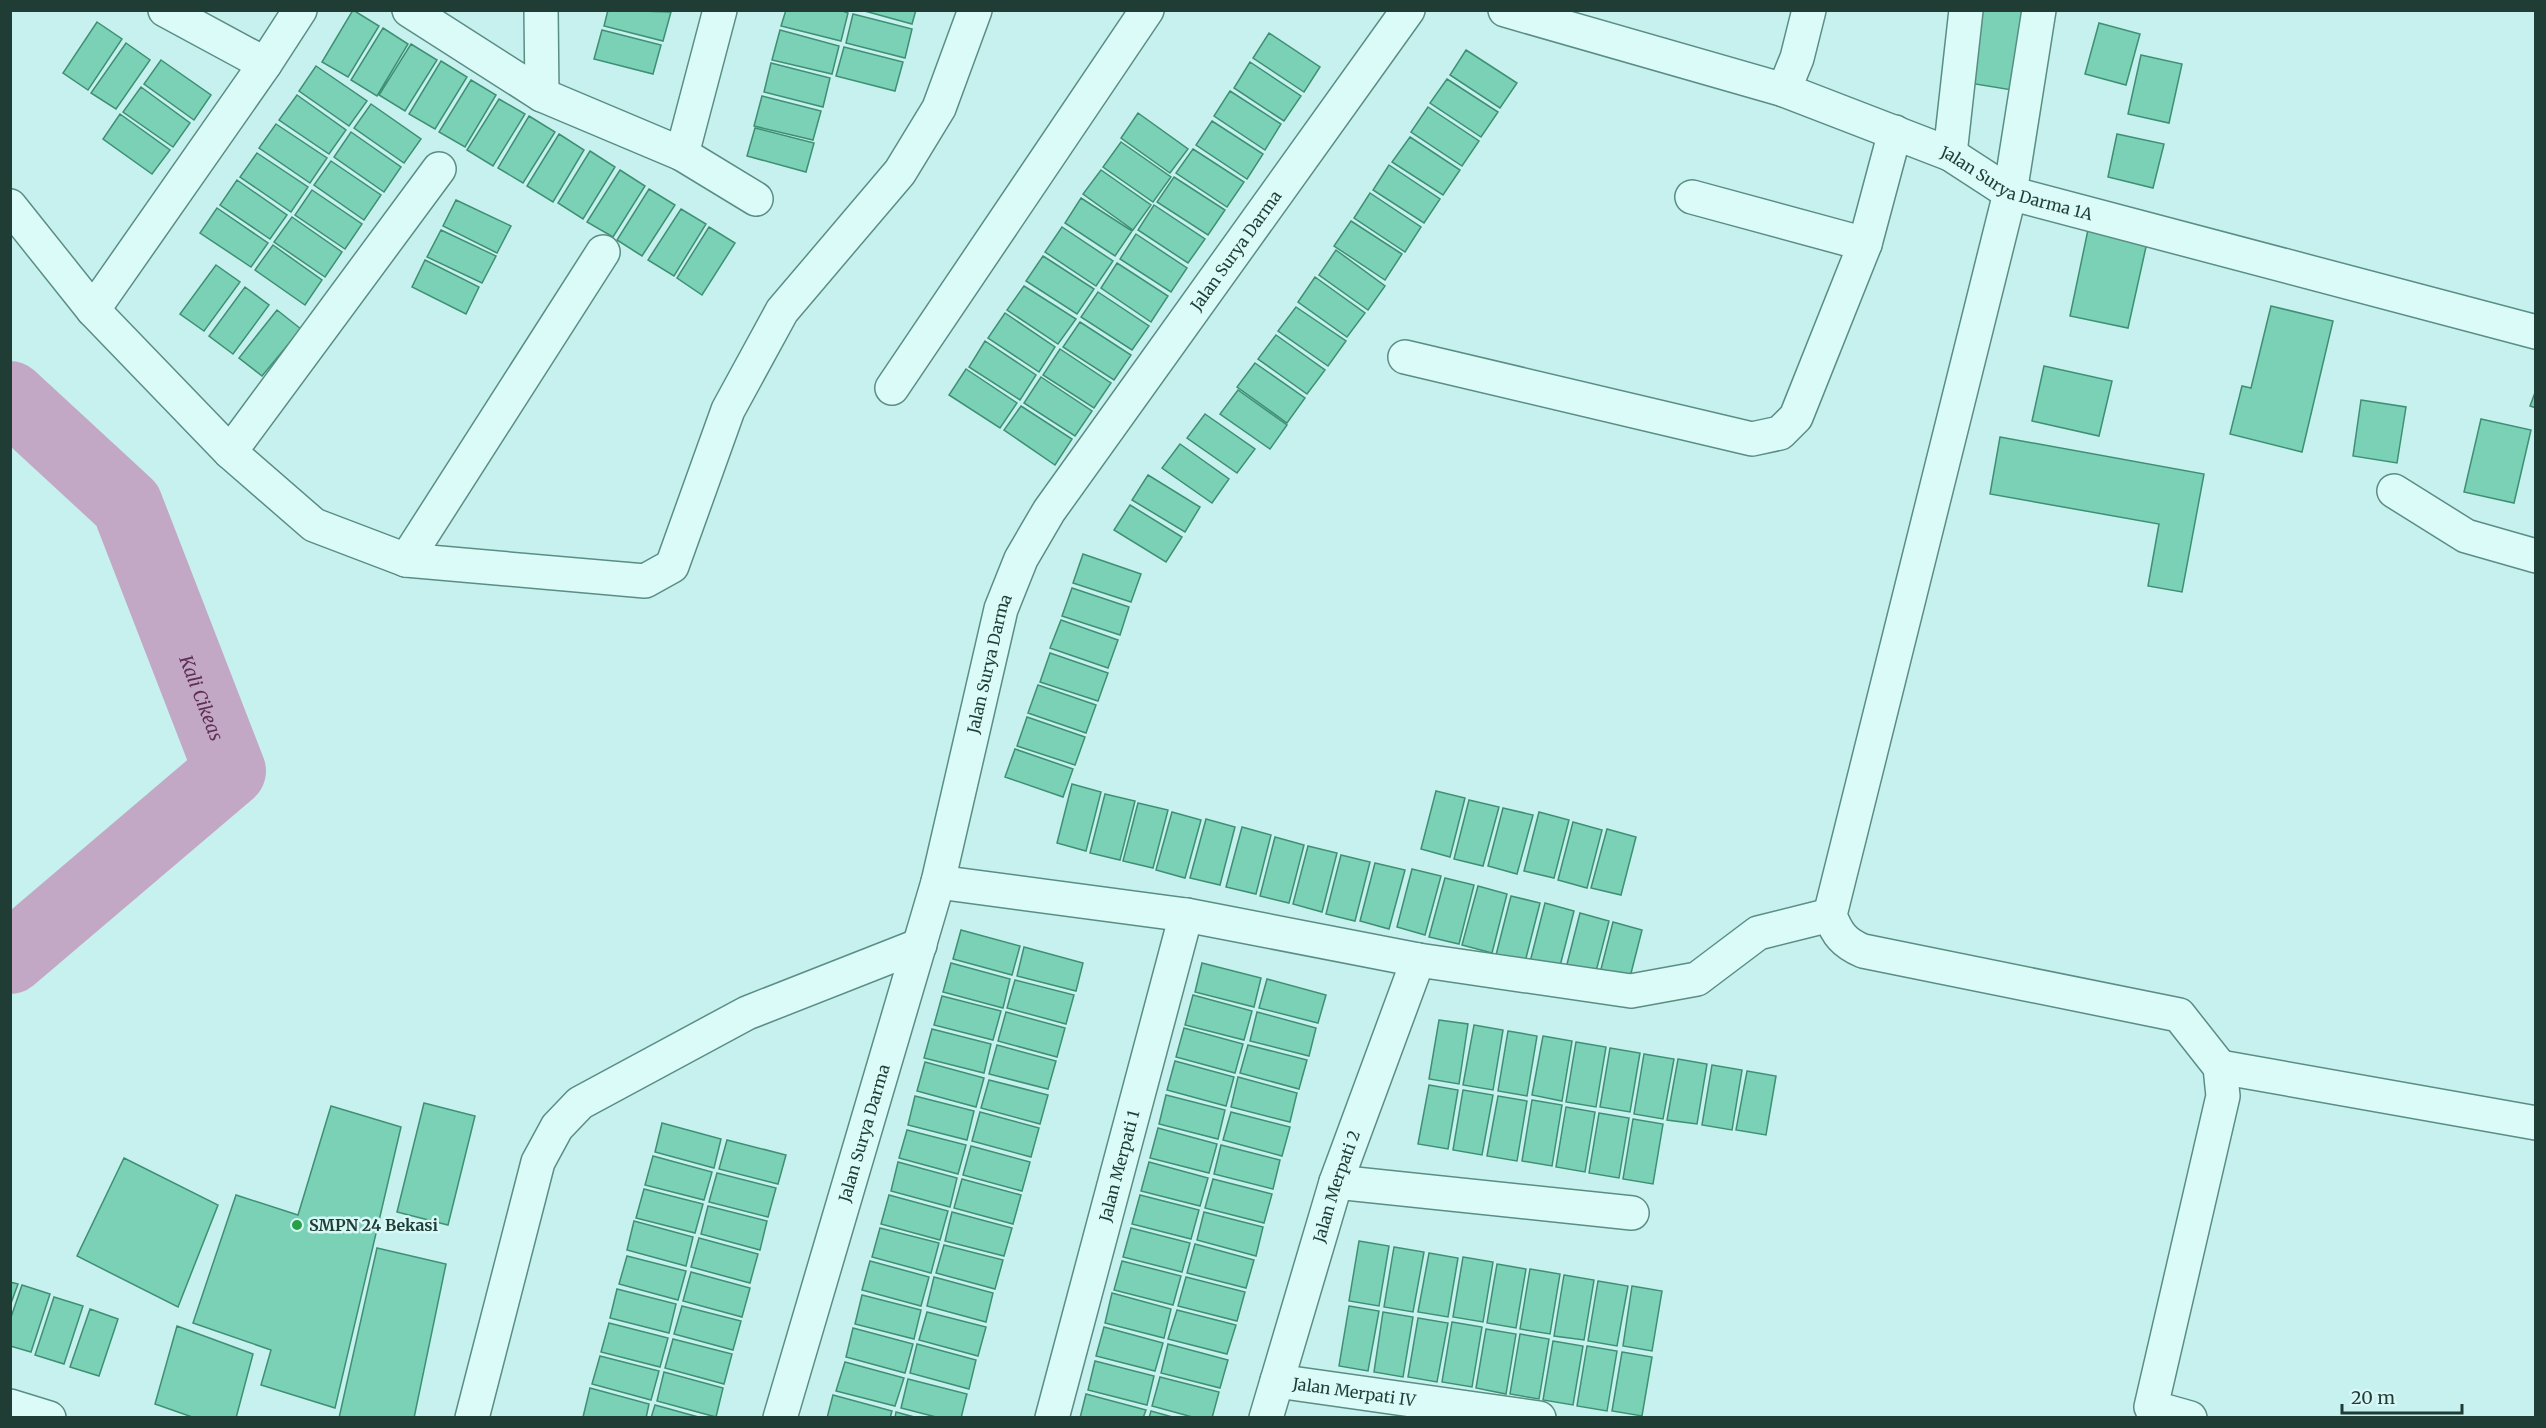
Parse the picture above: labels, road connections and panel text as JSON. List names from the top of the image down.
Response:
{
  "streets": {
    "street": [
      "Jalan Surya Darma 1A",
      "Jalan Surya Darma",
      "Jalan Merpati 1",
      "Jalan Merpati 2",
      "Jalan Merpati IV"
    ]
  },
  "crossings": [
    ["Jalan Merpati 2", "Jalan Merpati IV"]
  ],
  "water": ["Kali Cikeas"],
  "places": ["SMPN 24 Bekasi"],
  "scale_bar": "20 m"
}
